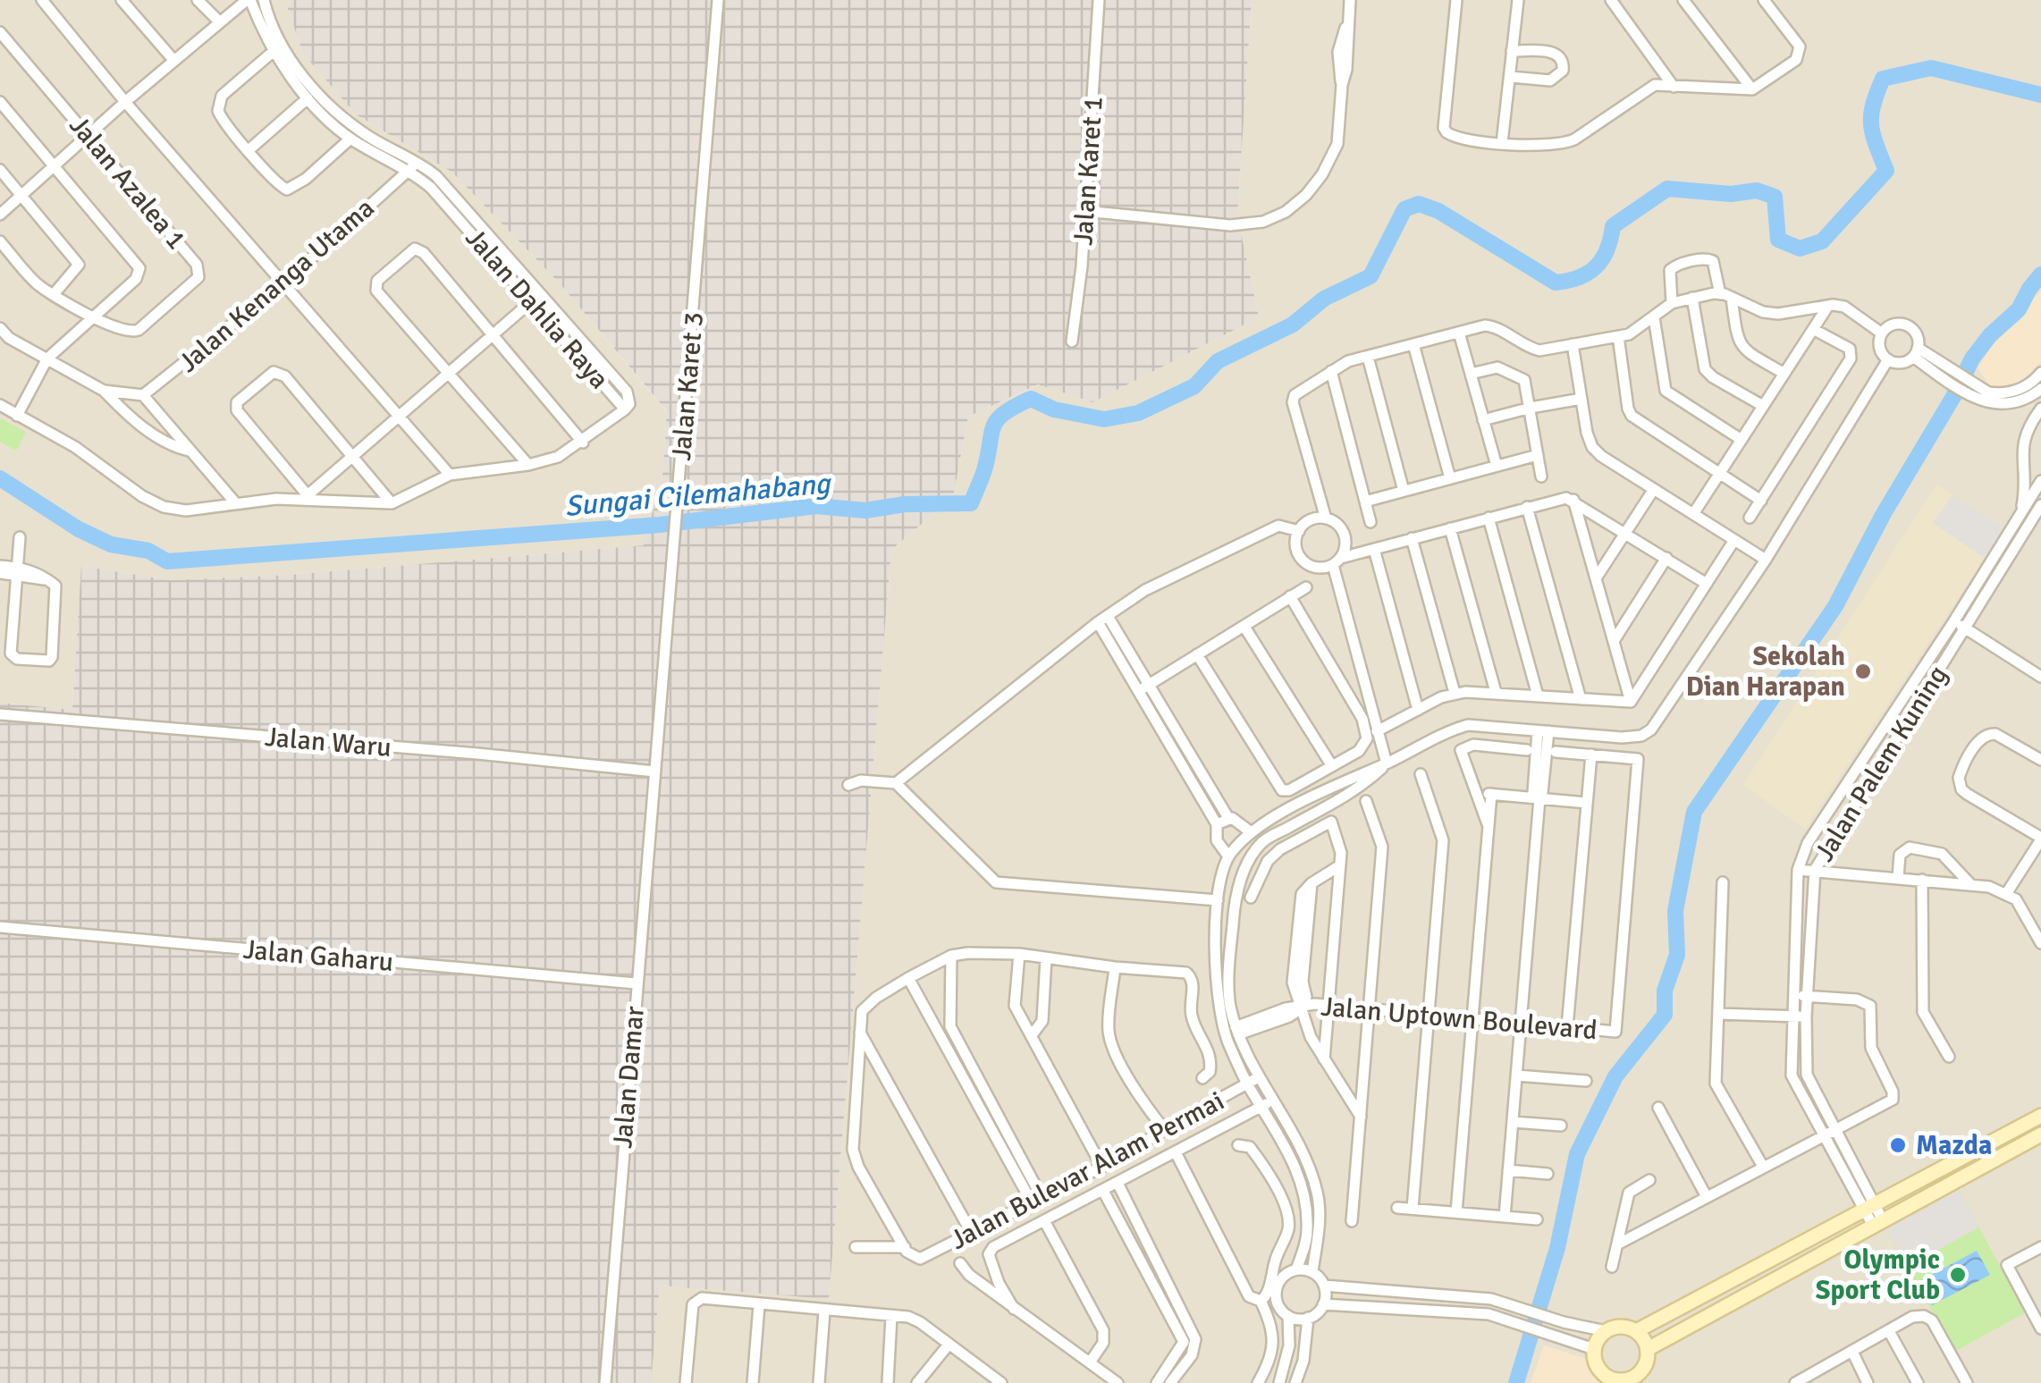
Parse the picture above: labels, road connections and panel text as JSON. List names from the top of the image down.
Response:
{
  "streets": {
    "street": [
      "Jalan Karet 1",
      "Jalan Azalea 1",
      "Jalan Kenanga Utama",
      "Jalan Dahlia Raya",
      "Jalan Karet 3",
      "Jalan Waru",
      "Jalan Palem Kuning",
      "Jalan Gaharu",
      "Jalan Uptown Boulevard",
      "Jalan Damar",
      "Jalan Bulevar Alam Permai"
    ]
  },
  "crossings": [
    ["Jalan Kenanga Utama", "Jalan Dahlia Raya"],
    ["Jalan Karet 3", "Jalan Waru"],
    ["Jalan Karet 3", "Jalan Damar"],
    ["Jalan Waru", "Jalan Damar"],
    ["Jalan Gaharu", "Jalan Damar"]
  ],
  "water": ["Sungai Cilemahabang"],
  "places": ["Sekolah Dian Harapan", "Mazda", "Olympic Sport Club"]
}
